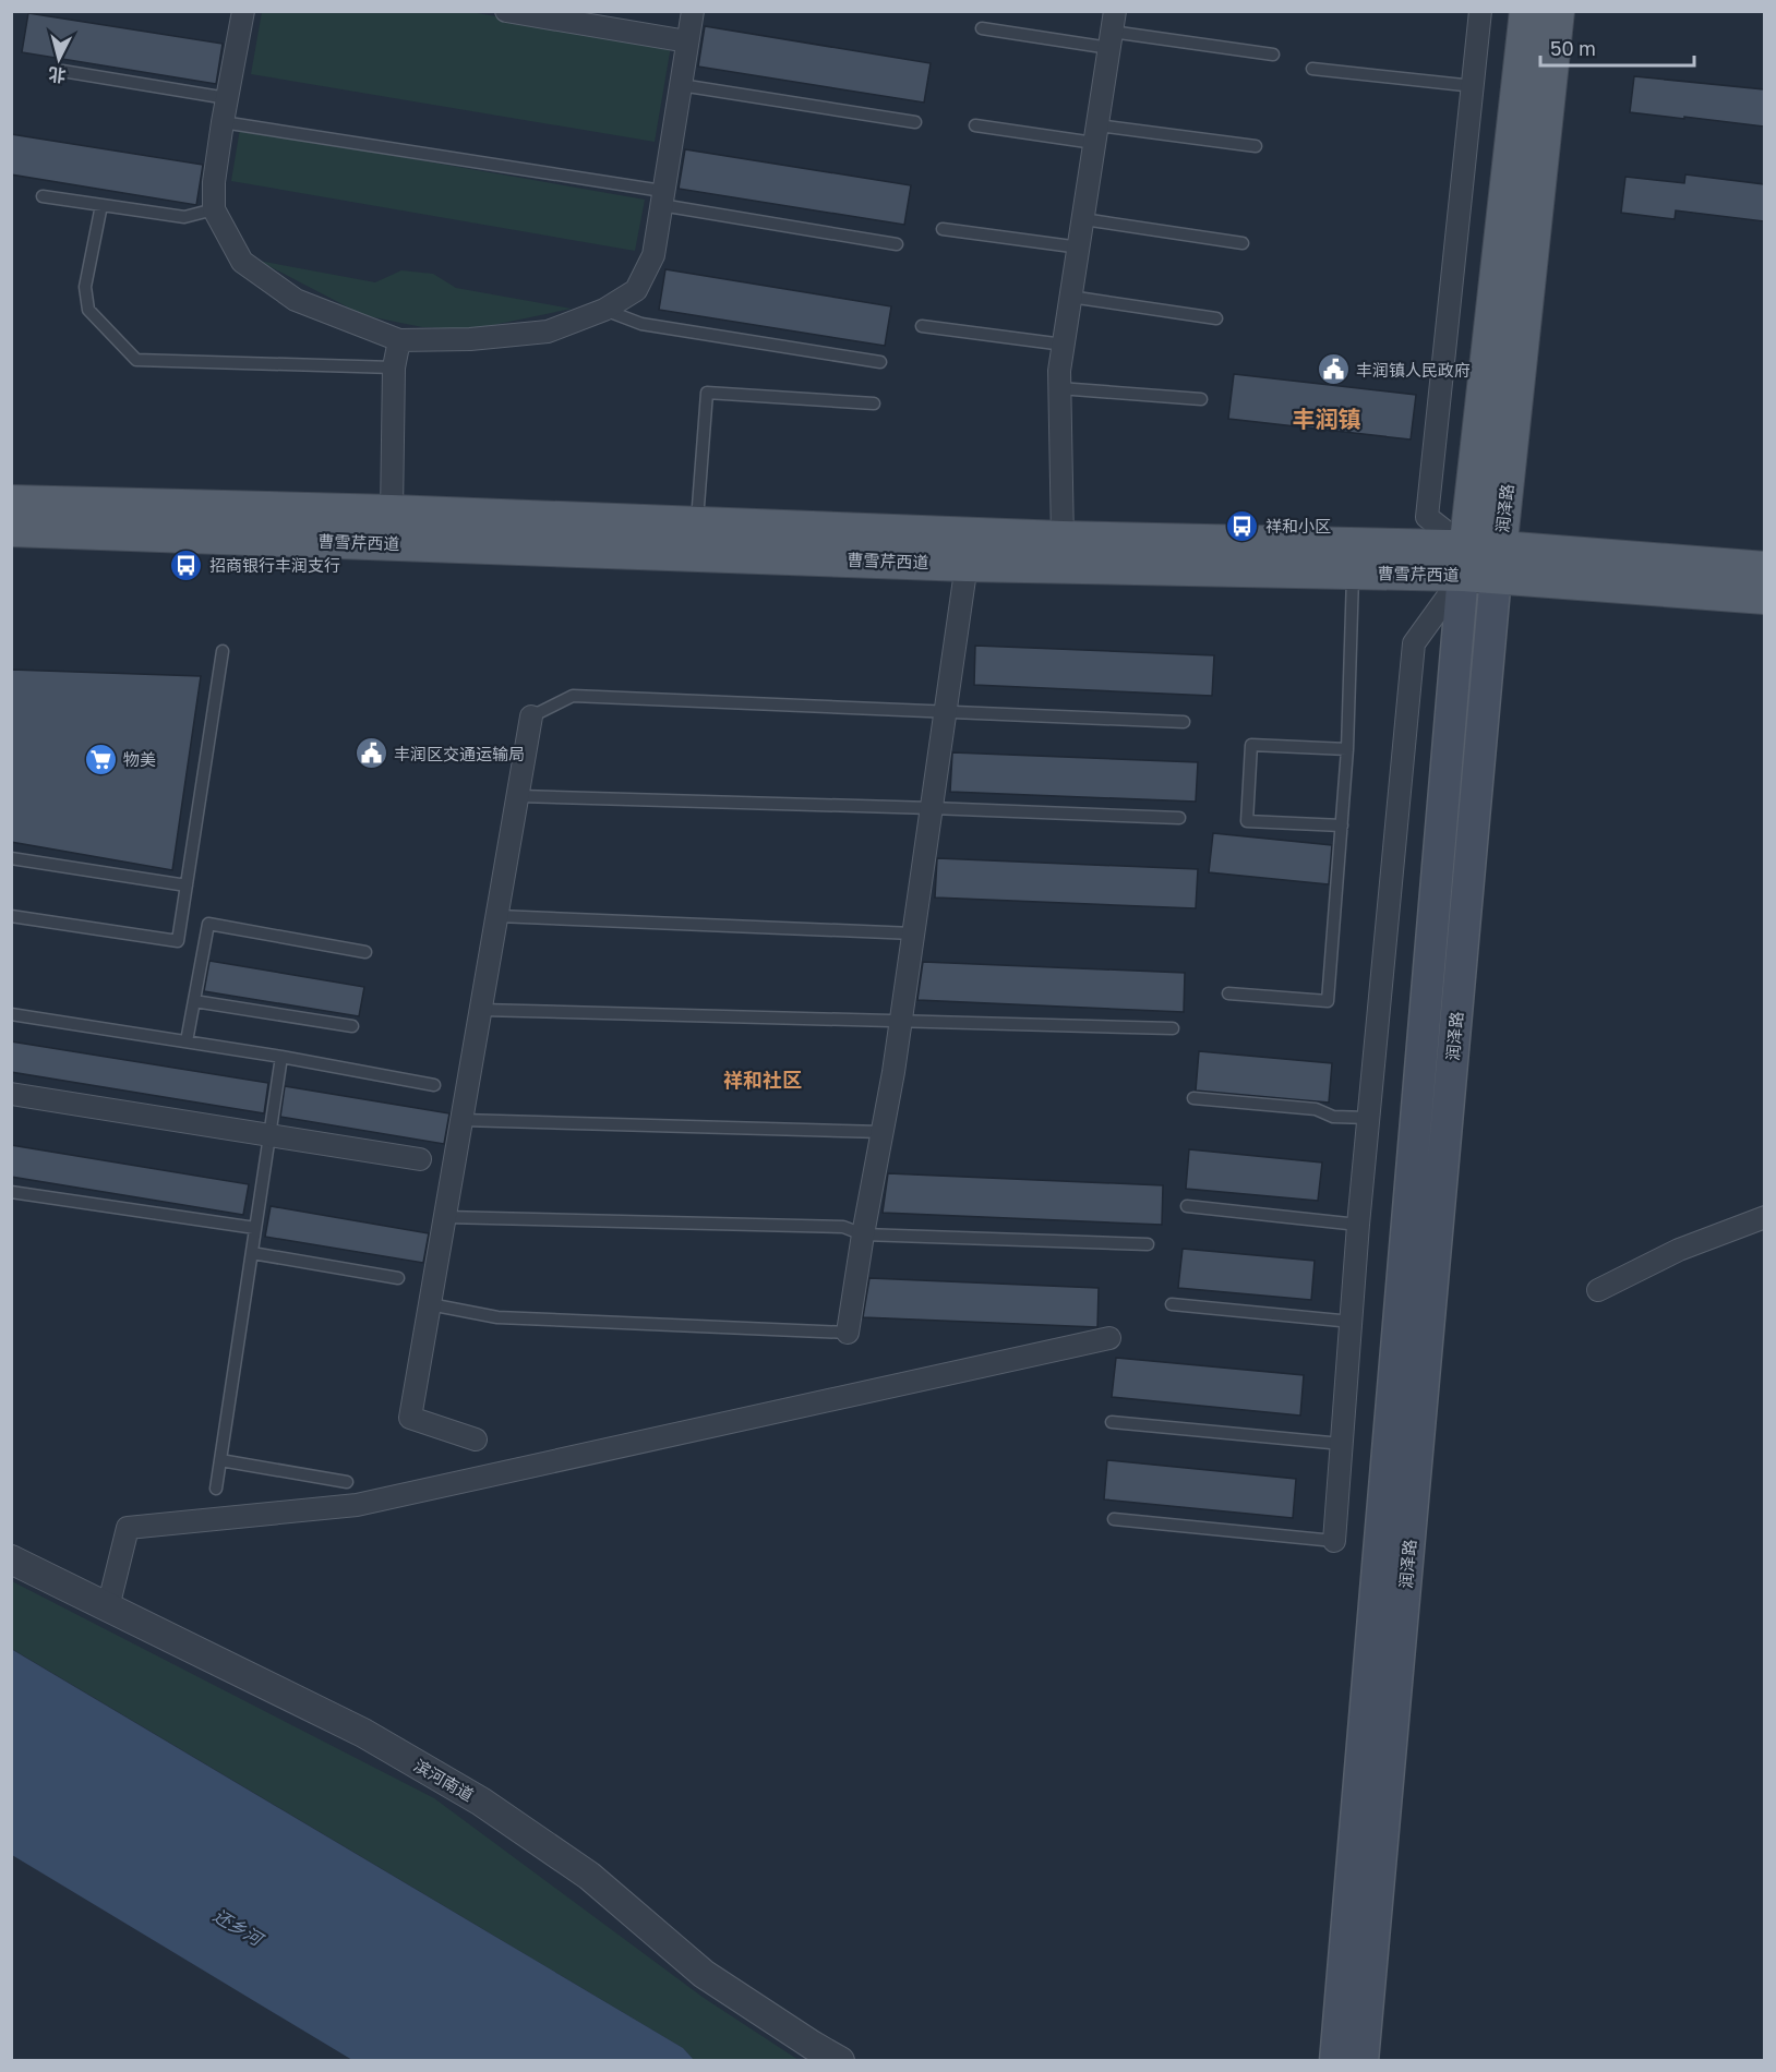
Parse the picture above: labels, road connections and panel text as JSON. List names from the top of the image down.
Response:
{
  "streets": {
    "main road": ["润泽路", "曹雪芹西道"],
    "street": ["滨河南道"]
  },
  "crossings": [
    ["润泽路", "曹雪芹西道"]
  ],
  "districts": ["丰润镇", "祥和社区"],
  "water": ["还乡河"],
  "places": {
    "public building": ["丰润镇人民政府", "丰润区交通运输局"],
    "bus stop": ["祥和小区", "招商银行丰润支行"],
    "supermarket": ["物美"]
  },
  "scale_bar": "50 m",
  "north": "bottom"
}
